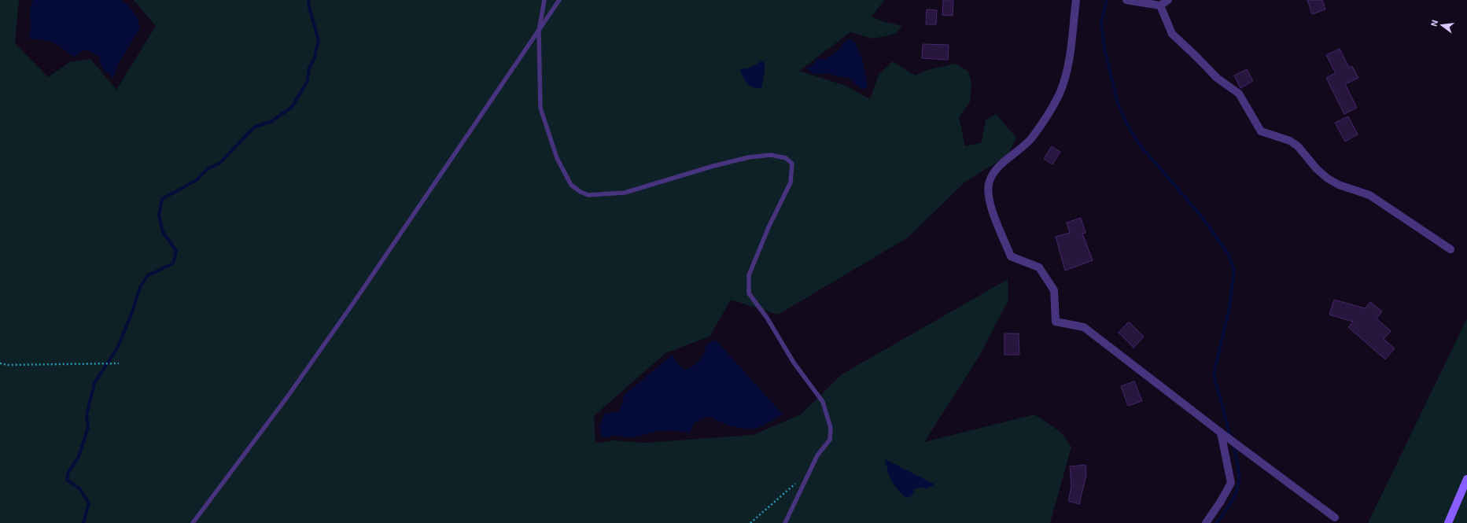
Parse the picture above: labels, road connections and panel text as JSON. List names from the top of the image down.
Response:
{
  "north": "left"
}
